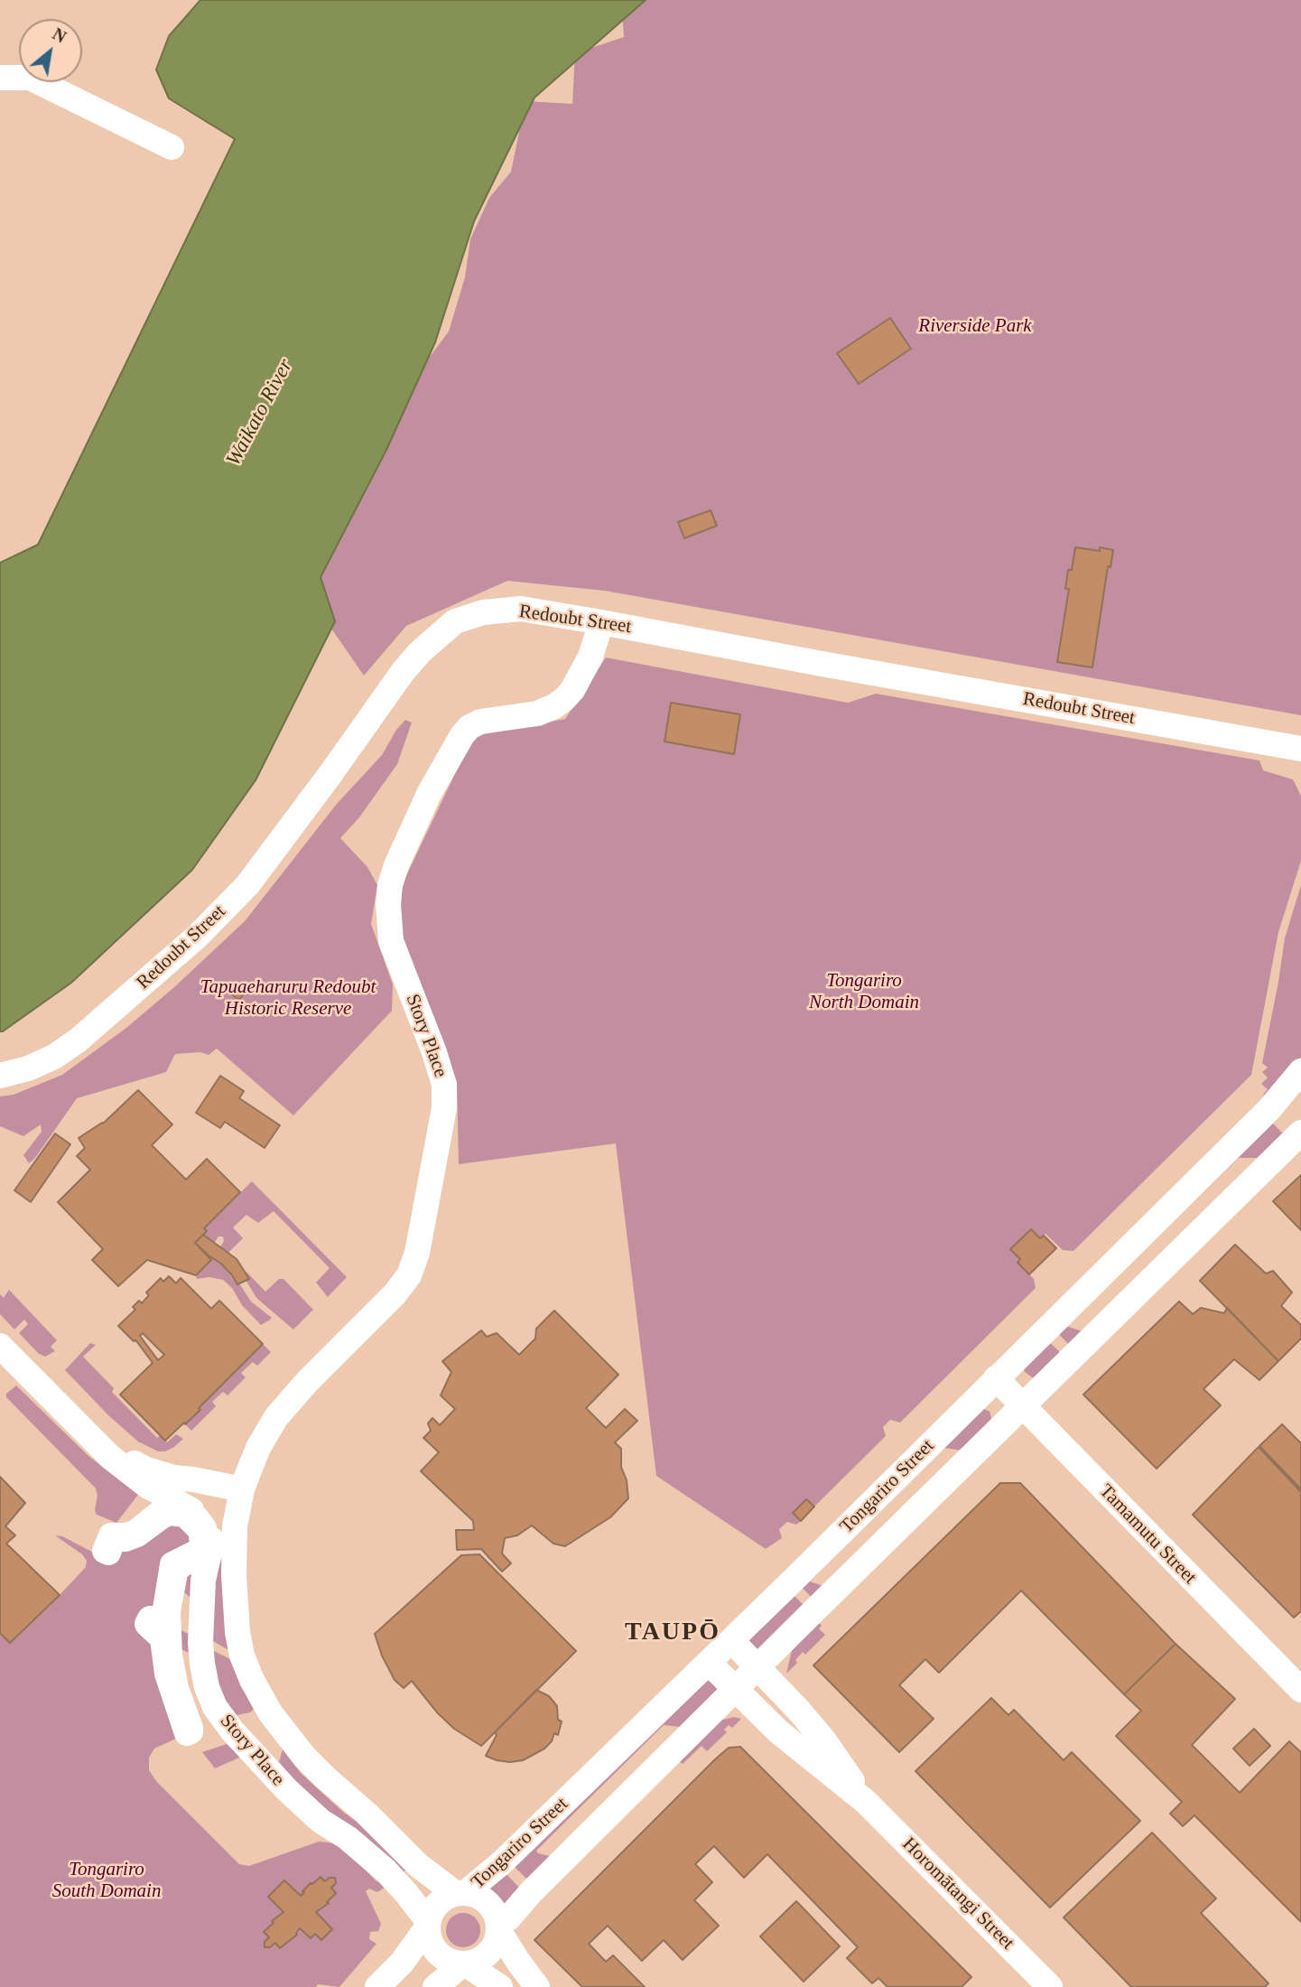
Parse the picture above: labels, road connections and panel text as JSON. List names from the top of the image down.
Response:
{
  "streets": {
    "street": [
      "Redoubt Street",
      "Story Place",
      "Tongariro Street",
      "Tamamutu Street",
      "Horomātangi Street"
    ]
  },
  "crossings": [
    ["Redoubt Street", "Story Place"],
    ["Story Place", "Tongariro Street"],
    ["Tongariro Street", "Tamamutu Street"],
    ["Tongariro Street", "Horomātangi Street"]
  ],
  "districts": ["TAUPŌ"],
  "water": ["Waikato River"],
  "parks": [
    "Riverside Park",
    "Tongariro North Domain",
    "Tapuaeharuru Redoubt Historic Reserve",
    "Tongariro South Domain"
  ],
  "north": "top right"
}
